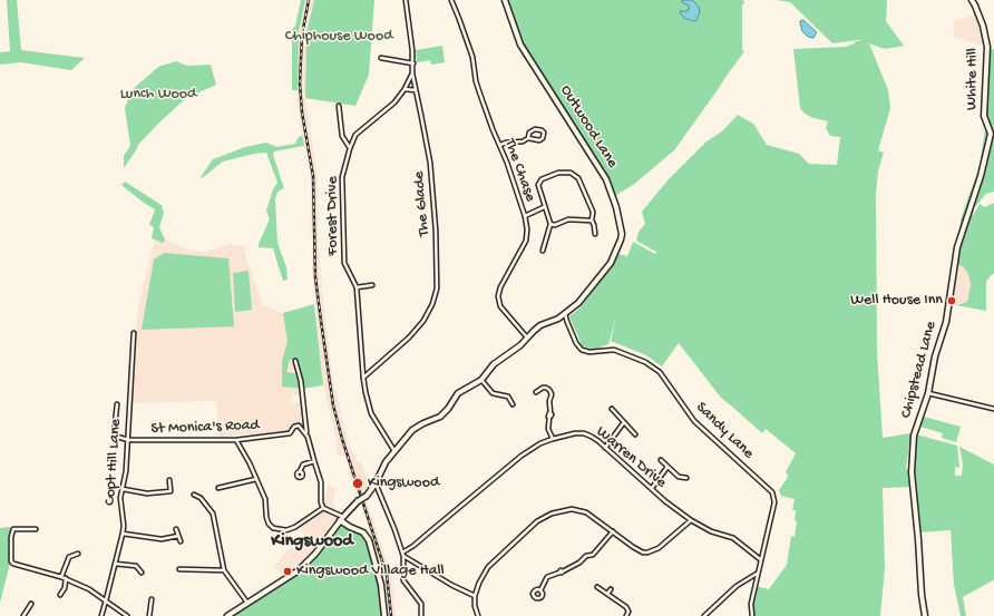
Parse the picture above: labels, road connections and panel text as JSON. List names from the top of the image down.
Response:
{
  "streets": {
    "street": [
      "White Hill",
      "Outwood Lane",
      "The Chase",
      "The Glade",
      "Forest Drive",
      "Chipstead Lane",
      "St Monica's Road",
      "Sandy Lane",
      "Warren Drive",
      "Copt Hill Lane"
    ]
  },
  "crossings": [
    ["White Hill", "Chipstead Lane"],
    ["Outwood Lane", "The Chase"],
    ["Outwood Lane", "Sandy Lane"],
    ["The Glade", "Forest Drive"],
    ["St Monica's Road", "Copt Hill Lane"],
    ["Sandy Lane", "Warren Drive"]
  ],
  "districts": ["Kingswood"],
  "parks": ["Chiphouse Wood", "Lunch Wood"],
  "places": ["Well House Inn", "Kingswood", "Kingswood Village Hall"]
}
